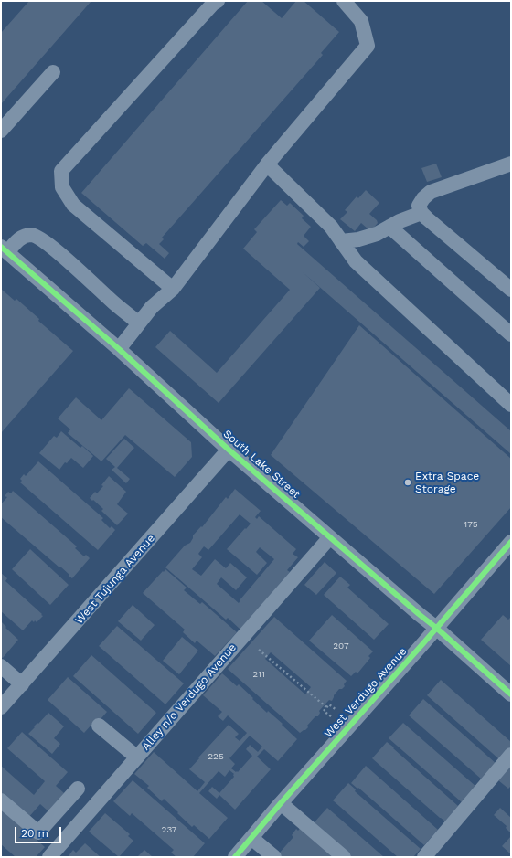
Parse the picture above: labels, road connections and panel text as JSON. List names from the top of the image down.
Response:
{
  "streets": {
    "street": [
      "South Lake Street",
      "West Tujunga Avenue",
      "West Verdugo Avenue",
      "Alley n/o Verdugo Avenue"
    ]
  },
  "crossings": [
    ["South Lake Street", "West Tujunga Avenue"],
    ["South Lake Street", "West Verdugo Avenue"],
    ["South Lake Street", "Alley n/o Verdugo Avenue"]
  ],
  "places": ["Extra Space Storage"],
  "house_numbers": [
    "175",
    "207",
    "211",
    "225",
    "237"
  ],
  "scale_bar": "20 m"
}
